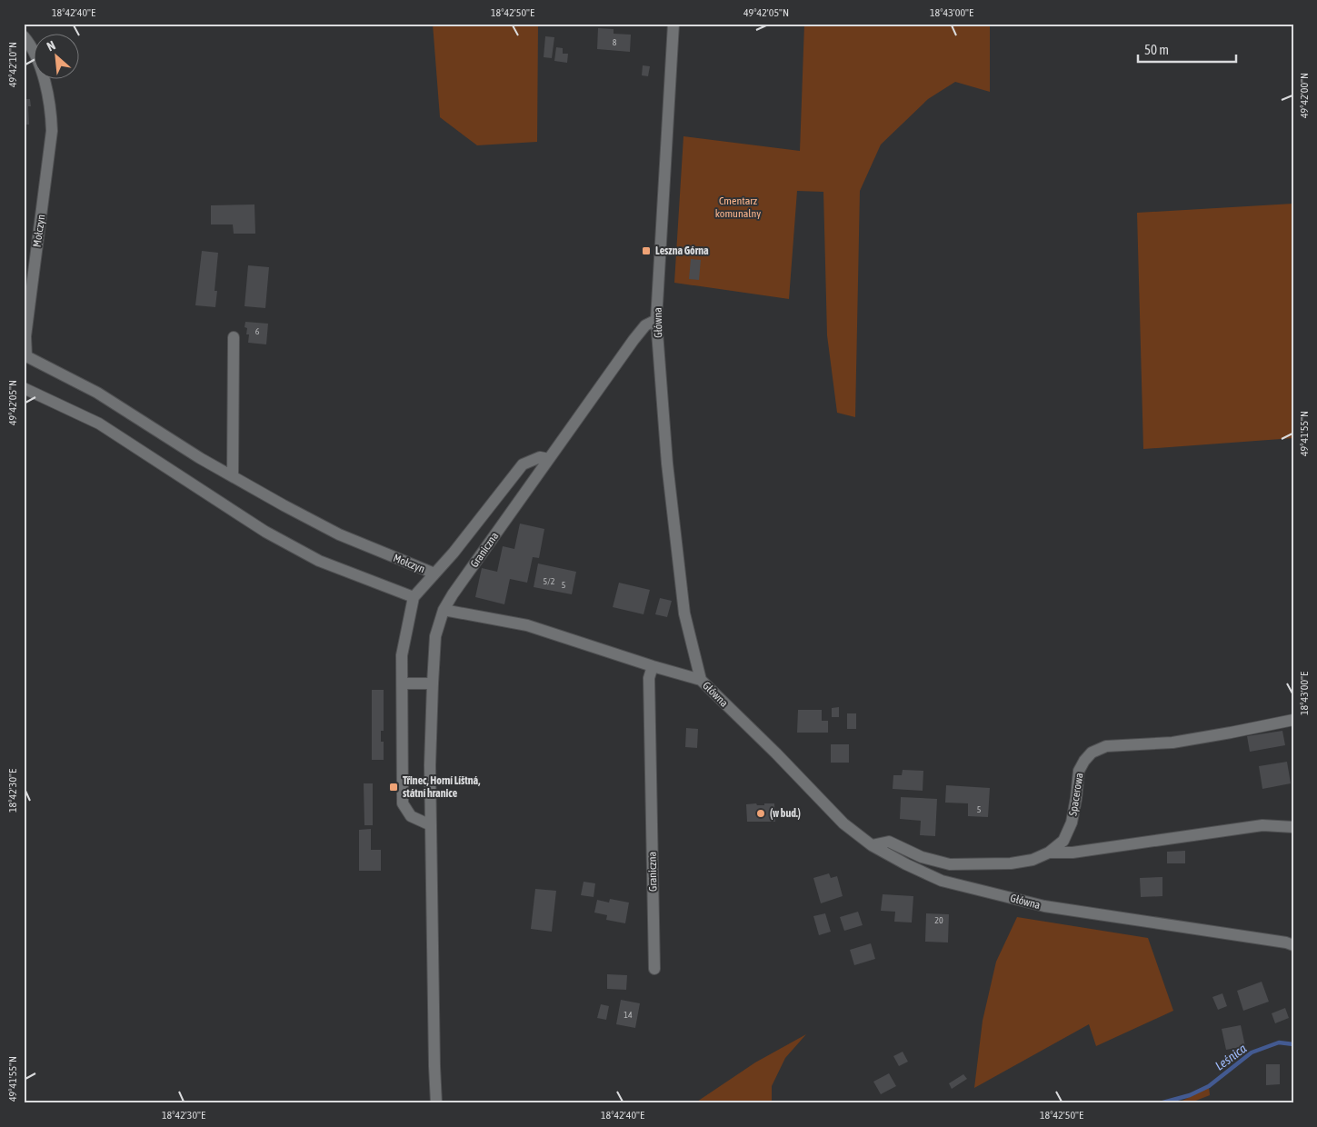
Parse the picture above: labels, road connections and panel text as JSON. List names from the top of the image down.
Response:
{
  "streets": {
    "street": [
      "Mołczyn",
      "Główna",
      "Graniczna",
      "Spacerowa"
    ]
  },
  "crossings": [
    ["Mołczyn", "Graniczna"],
    ["Główna", "Graniczna"],
    ["Główna", "Spacerowa"]
  ],
  "water": ["Leśnica"],
  "parks": ["Cmentarz komunalny"],
  "places": {
    "transit": ["Leszna Górna", "Třinec, Horní Líštná, státní hranice"],
    "other": ["(w bud.)"]
  },
  "house_numbers": [
    "8",
    "6",
    "5/2",
    "5",
    "5",
    "20",
    "14"
  ],
  "scale_bar": "50 m",
  "north": "top left",
  "coordinates": [
    "18°42'40\"E",
    "18°42'50\"E",
    "49°42'05\"N",
    "18°43'00\"E",
    "49°42'10\"N",
    "49°42'00\"N",
    "49°41'55\"N",
    "18°42'30\"E"
  ]
}
